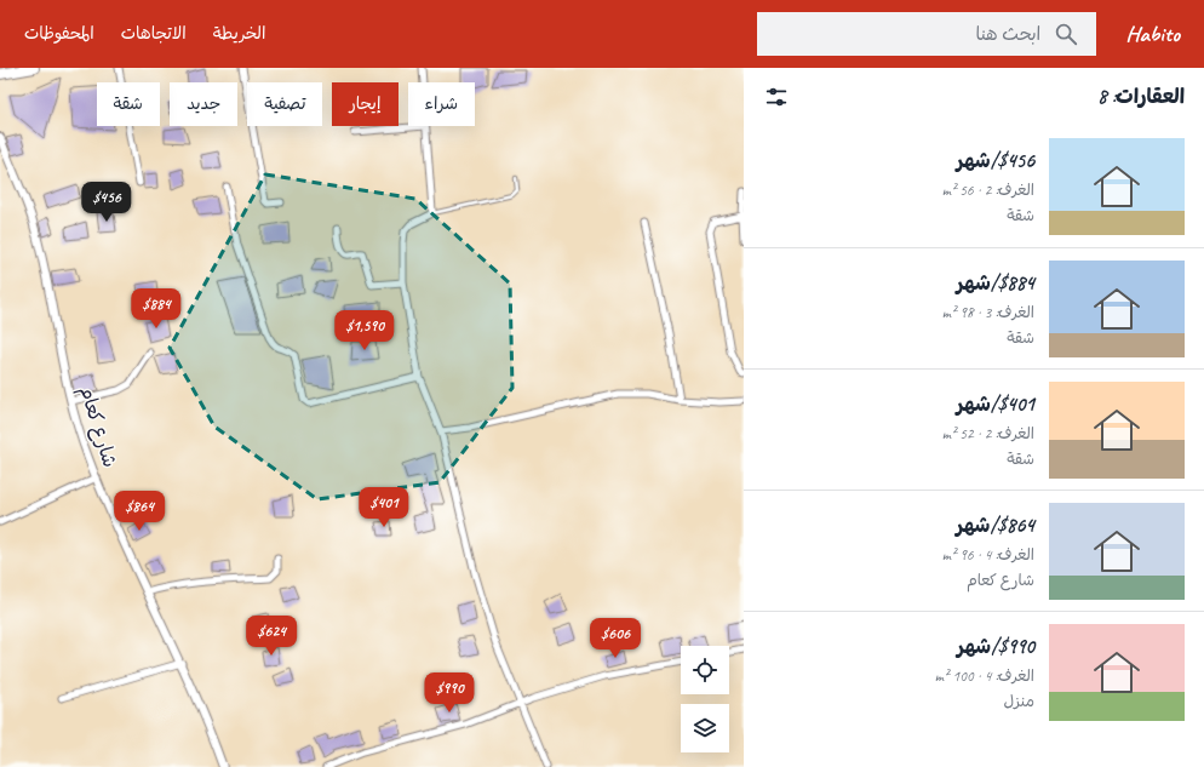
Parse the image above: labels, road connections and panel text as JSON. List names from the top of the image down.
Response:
{
  "streets": {
    "street": ["شارع كعام"]
  },
  "page": {
    "header": "Habito",
    "search": "ابحث هنا",
    "nav": ["الخريطة", "الاتجاهات", "المحفوظات"],
    "heading": "العقارات: 8",
    "chip": [
      "شراء",
      "إيجار",
      "تصفية",
      "جديد",
      "شقة"
    ],
    "list": [
      {
        "name": "$456/شهر",
        "note": "الغرف: 2 · 56 m² · شقة"
      },
      {
        "name": "$884/شهر",
        "note": "الغرف: 3 · 98 m² · شقة"
      },
      {
        "name": "$401/شهر",
        "note": "الغرف: 2 · 52 m² · شقة"
      },
      {
        "name": "$864/شهر",
        "note": "الغرف: 4 · 96 m² · شارع كعام"
      },
      {
        "name": "$990/شهر",
        "note": "الغرف: 4 · 100 m² · منزل"
      }
    ],
    "price": [
      "$456",
      "$884",
      "$1,590",
      "$401",
      "$864",
      "$624",
      "$606",
      "$990"
    ]
  }
}
